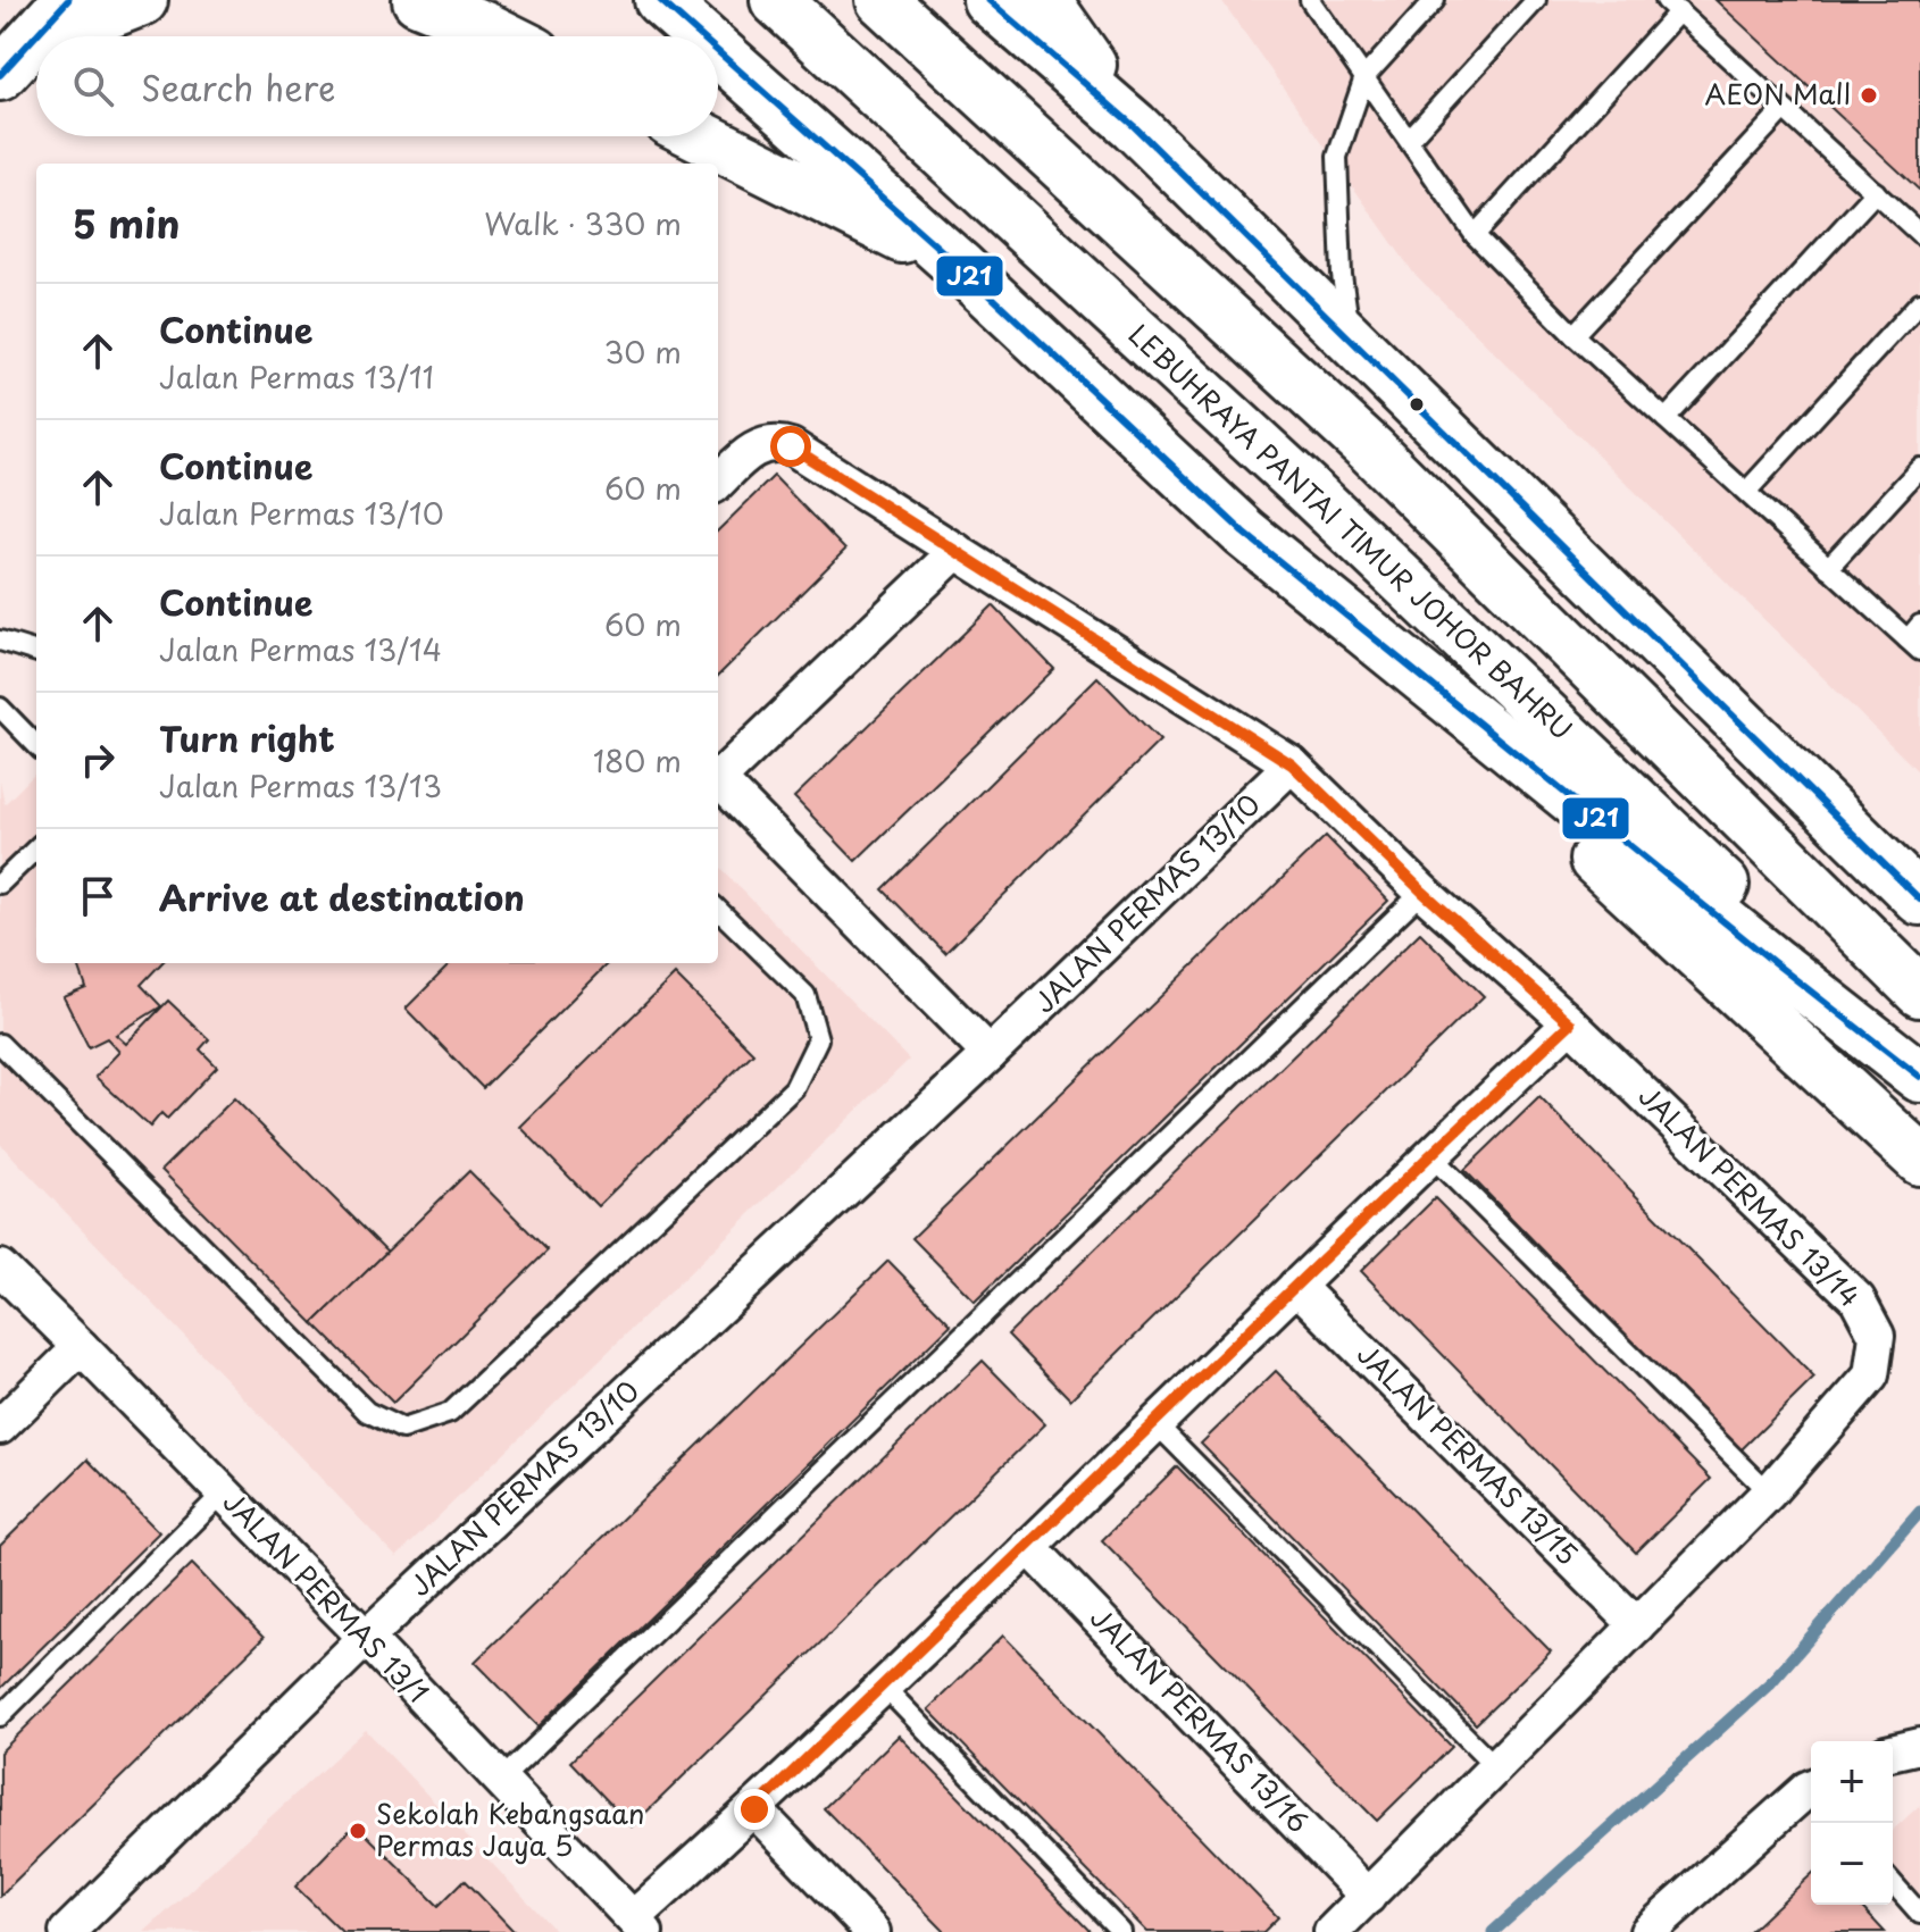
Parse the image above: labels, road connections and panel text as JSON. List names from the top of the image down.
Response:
{
  "streets": {
    "main road": ["LEBUHRAYA PANTAI TIMUR JOHOR BAHRU"],
    "street": [
      "JALAN PERMAS 13/10",
      "JALAN PERMAS 13/14",
      "JALAN PERMAS 13/15",
      "JALAN PERMAS 13/1",
      "JALAN PERMAS 13/16"
    ]
  },
  "crossings": [
    ["JALAN PERMAS 13/10", "JALAN PERMAS 13/14"],
    ["JALAN PERMAS 13/10", "JALAN PERMAS 13/1"],
    ["JALAN PERMAS 13/14", "JALAN PERMAS 13/15"],
    ["JALAN PERMAS 13/14", "JALAN PERMAS 13/16"]
  ],
  "places": ["AEON Mall", "Sekolah Kebangsaan Permas Jaya 5"],
  "lines": ["transit line J21"],
  "page": {
    "search": "Search here",
    "heading": ["5 min", "Walk · 330 m"],
    "list": [
      ["Continue", "Jalan Permas 13/11", "30 m"],
      ["Continue", "Jalan Permas 13/10", "60 m"],
      ["Continue", "Jalan Permas 13/14", "60 m"],
      ["Turn right", "Jalan Permas 13/13", "180 m"],
      "Arrive at destination"
    ],
    "map_buttons": ["+", "−"]
  }
}
